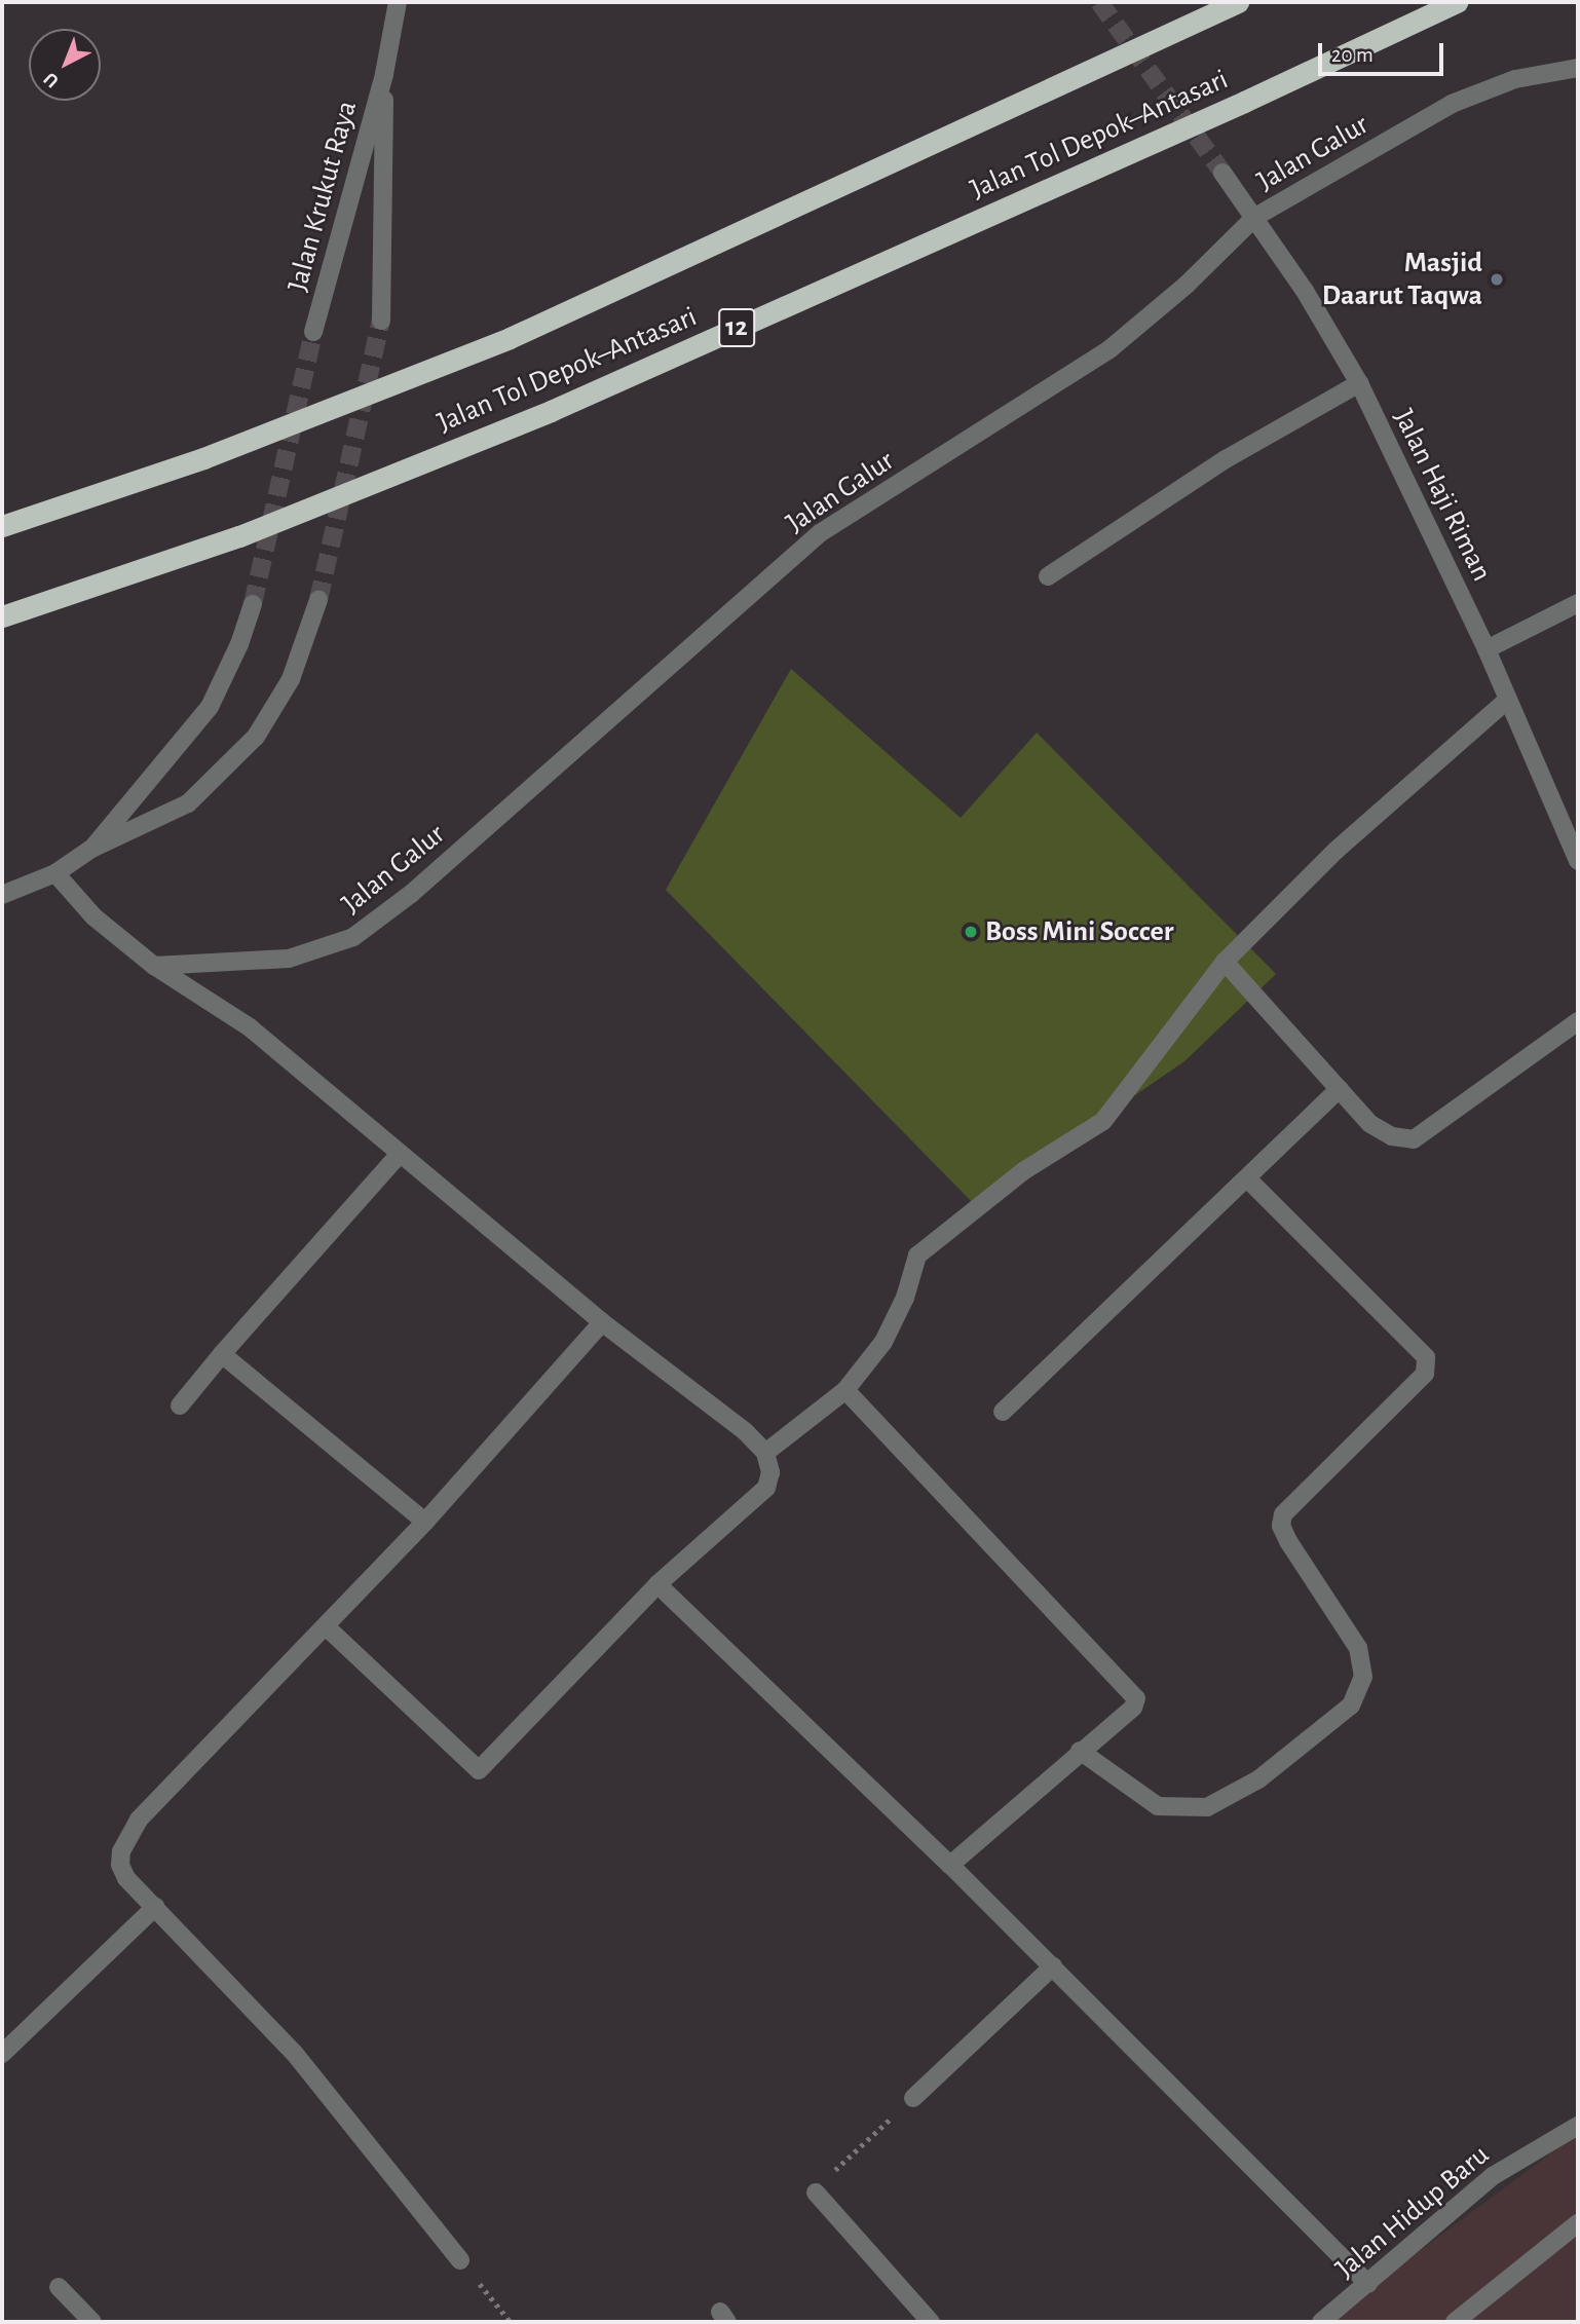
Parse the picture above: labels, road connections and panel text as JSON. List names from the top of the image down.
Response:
{
  "streets": {
    "highway": ["Jalan Tol Depok–Antasari", "12"],
    "street": [
      "Jalan Galur",
      "Jalan Krukut Raya",
      "Jalan Haji Riman",
      "Jalan Hidup Baru"
    ]
  },
  "crossings": [
    ["Jalan Galur", "Jalan Haji Riman"]
  ],
  "places": ["Masjid Daarut Taqwa", "Boss Mini Soccer"],
  "scale_bar": "20 m",
  "north": "bottom left"
}
